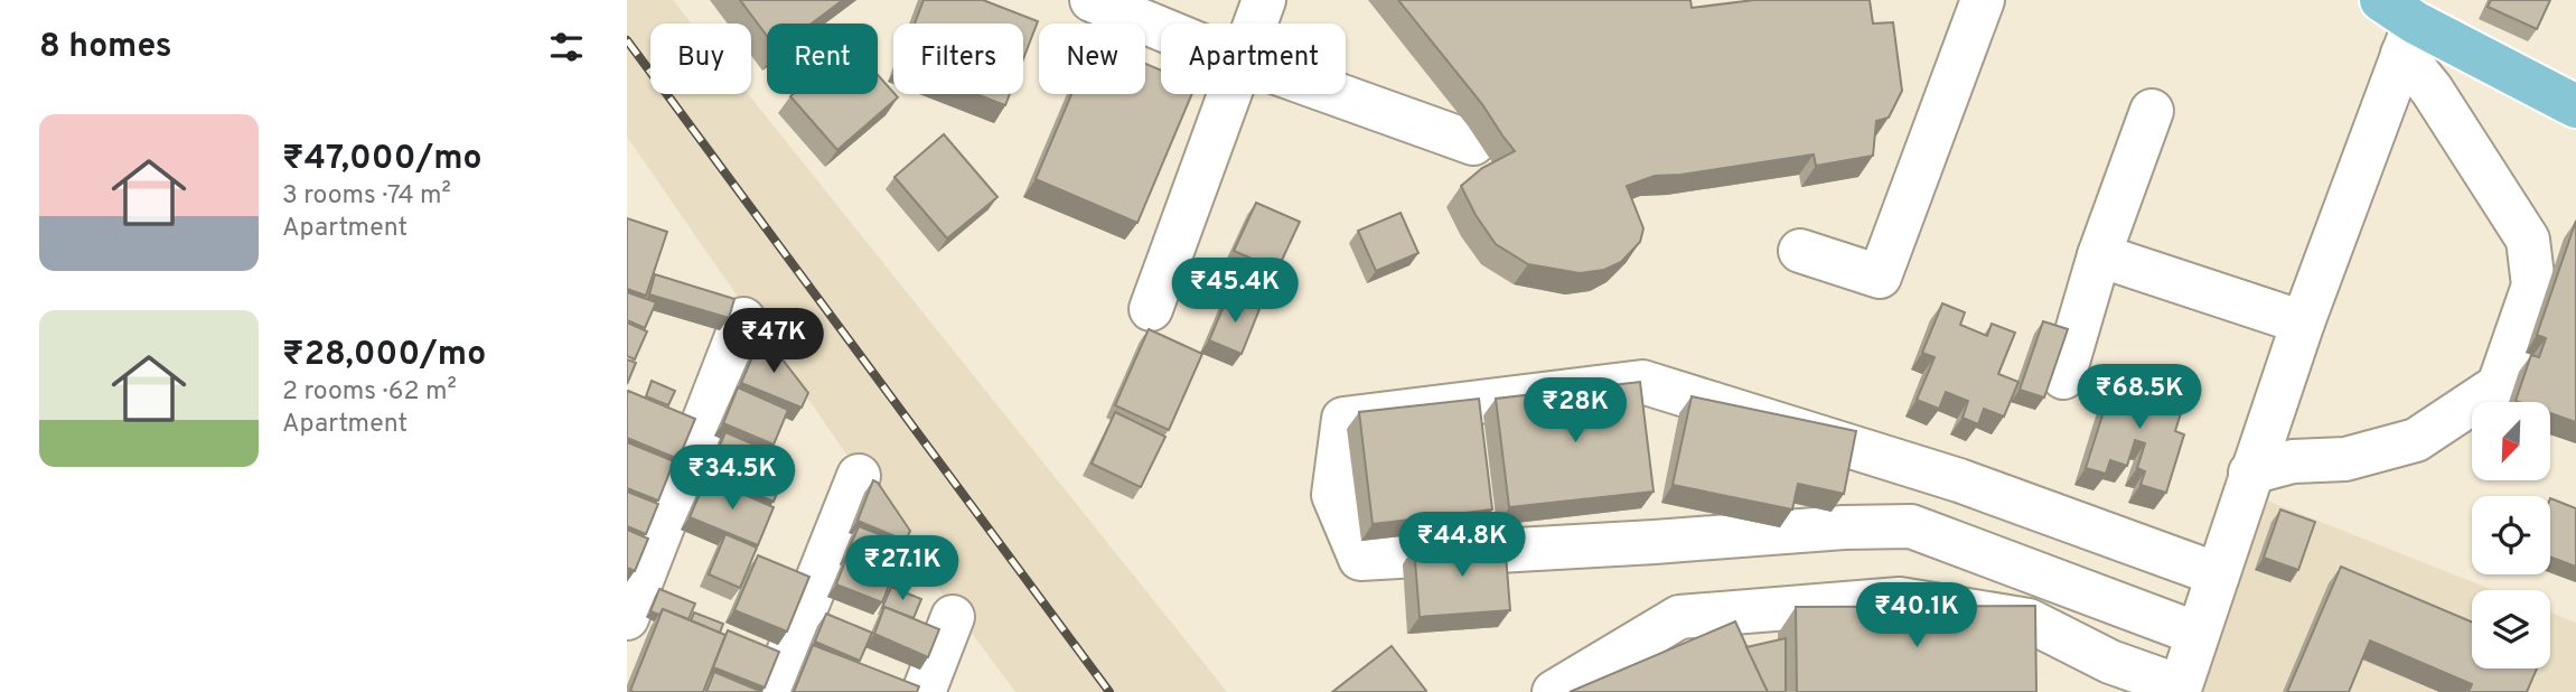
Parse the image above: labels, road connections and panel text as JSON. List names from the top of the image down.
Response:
{
  "north": "bottom left",
  "page": {
    "heading": "8 homes",
    "chip": [
      "Buy",
      "Rent",
      "Filters",
      "New",
      "Apartment"
    ],
    "list": [
      {
        "name": "₹47,000/mo",
        "note": "3 rooms · 74 m² · Apartment"
      },
      {
        "name": "₹28,000/mo",
        "note": "2 rooms · 62 m² · Apartment"
      }
    ],
    "price": [
      "₹45.4K",
      "₹47K",
      "₹68.5K",
      "₹28K",
      "₹34.5K",
      "₹44.8K",
      "₹27.1K",
      "₹40.1K"
    ]
  }
}
